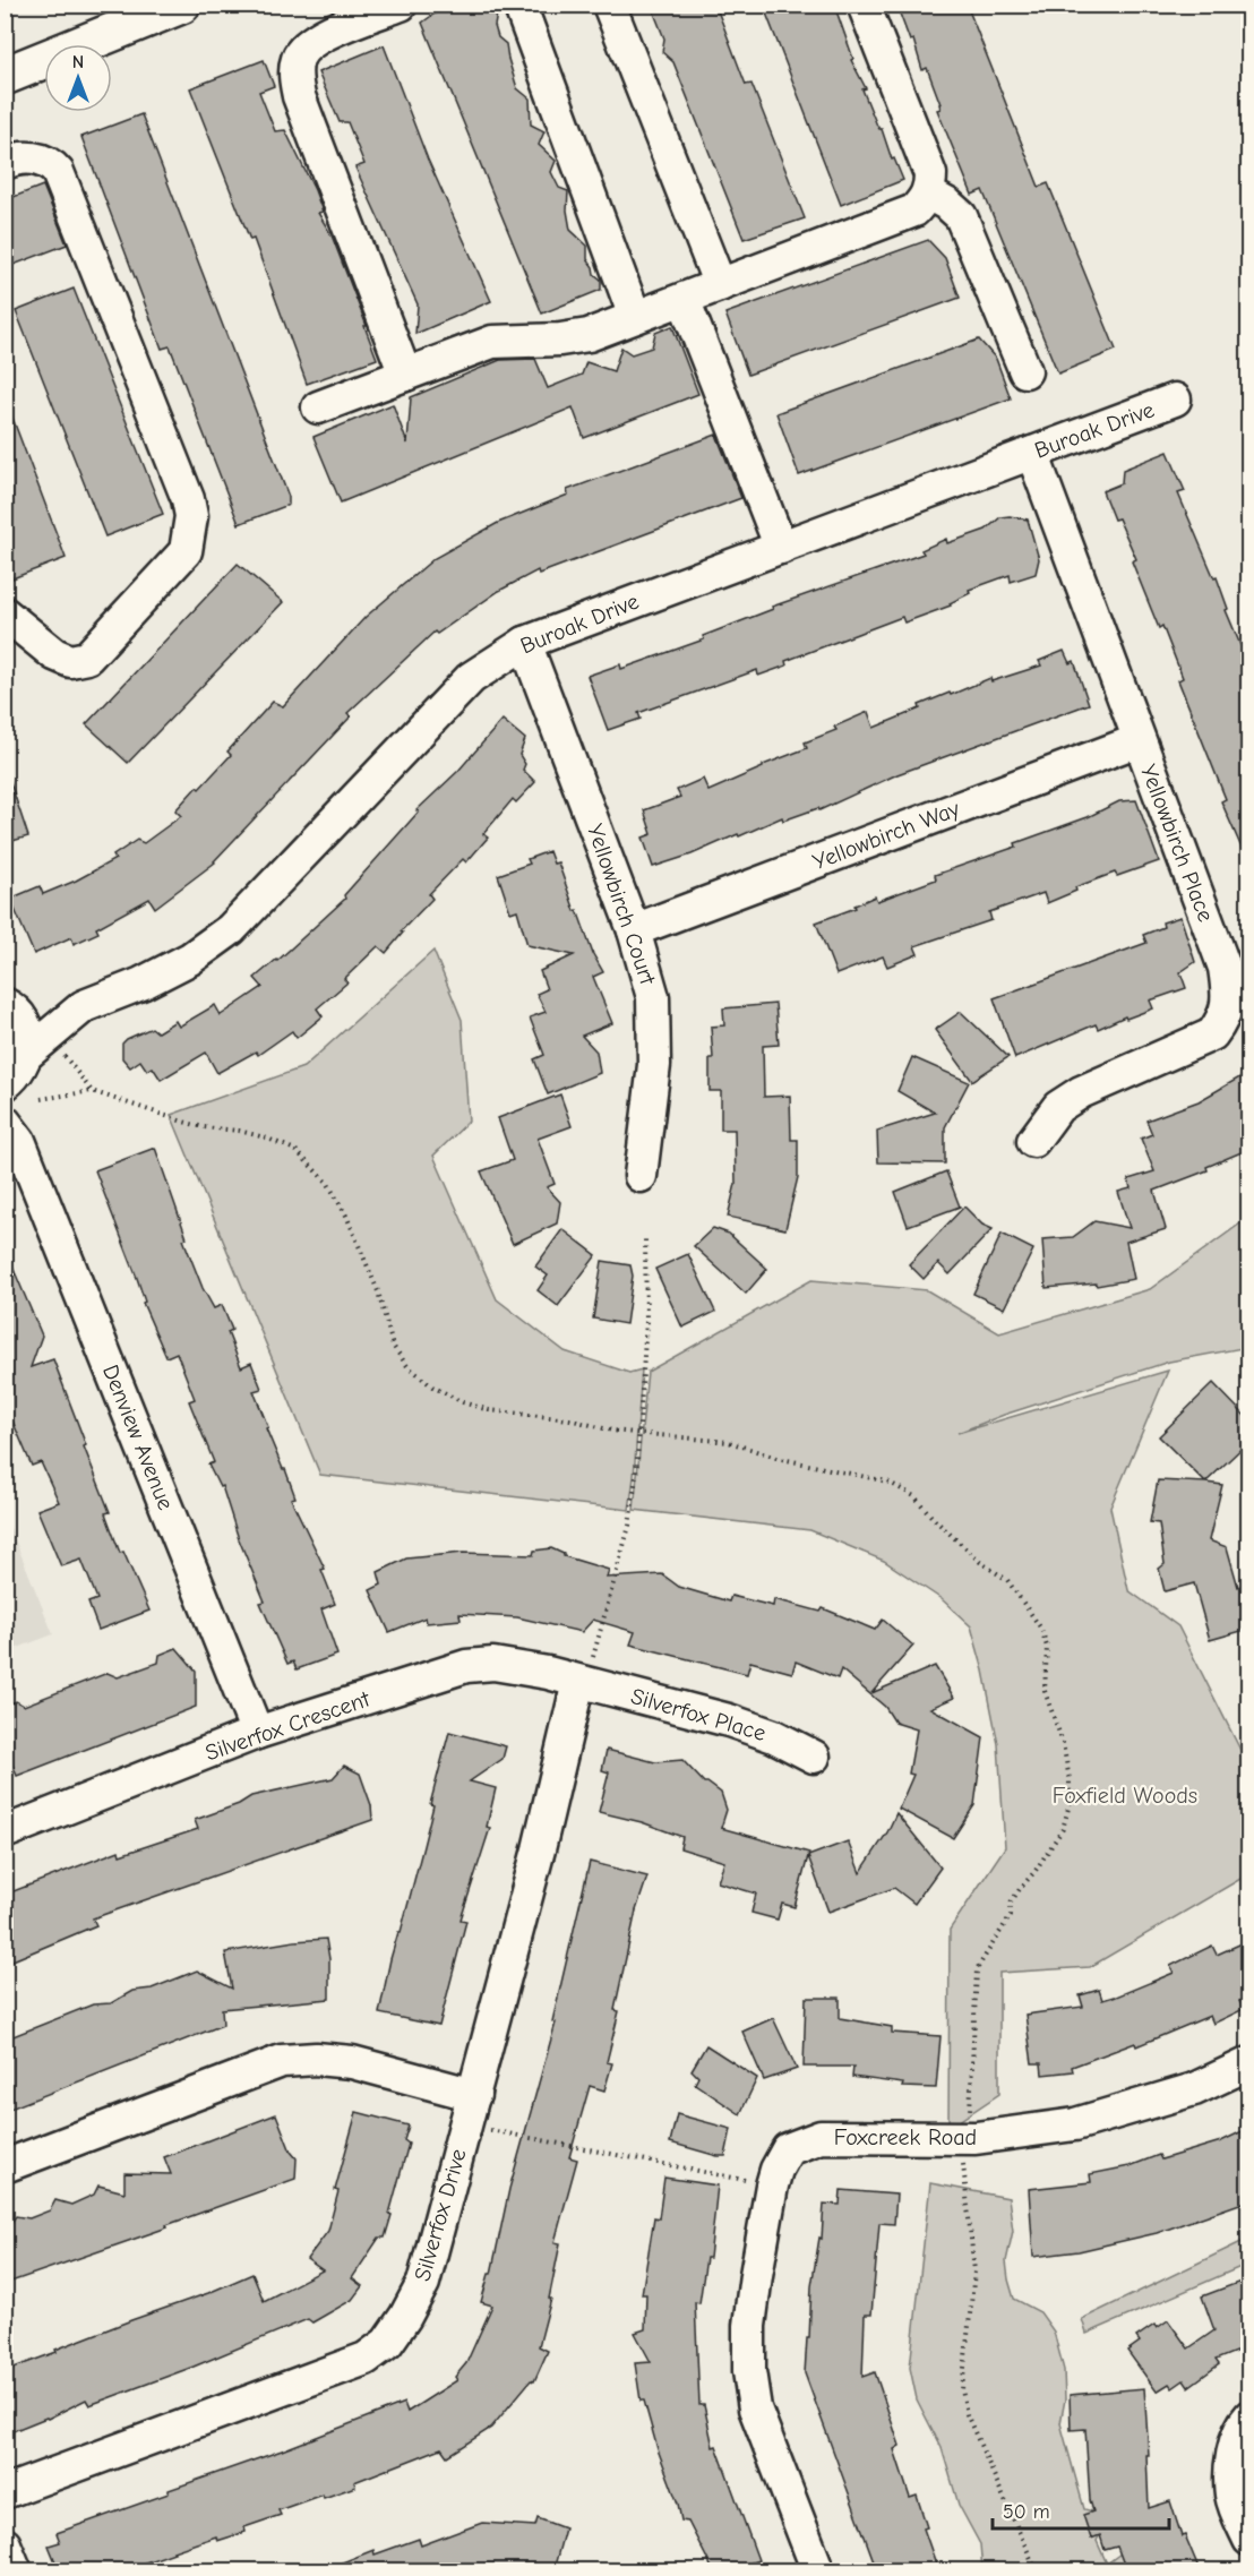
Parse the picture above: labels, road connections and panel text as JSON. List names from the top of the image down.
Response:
{
  "streets": {
    "street": [
      "Buroak Drive",
      "Yellowbirch Way",
      "Yellowbirch Place",
      "Yellowbirch Court",
      "Denview Avenue",
      "Silverfox Place",
      "Silverfox Crescent",
      "Foxcreek Road",
      "Silverfox Drive"
    ]
  },
  "crossings": [
    ["Buroak Drive", "Yellowbirch Place"],
    ["Buroak Drive", "Yellowbirch Court"],
    ["Buroak Drive", "Denview Avenue"],
    ["Yellowbirch Way", "Yellowbirch Place"],
    ["Yellowbirch Way", "Yellowbirch Court"],
    ["Denview Avenue", "Silverfox Crescent"],
    ["Silverfox Place", "Silverfox Crescent"],
    ["Silverfox Place", "Silverfox Drive"],
    ["Silverfox Crescent", "Silverfox Drive"]
  ],
  "parks": ["Foxfield Woods"],
  "scale_bar": "50 m",
  "north": "top"
}
